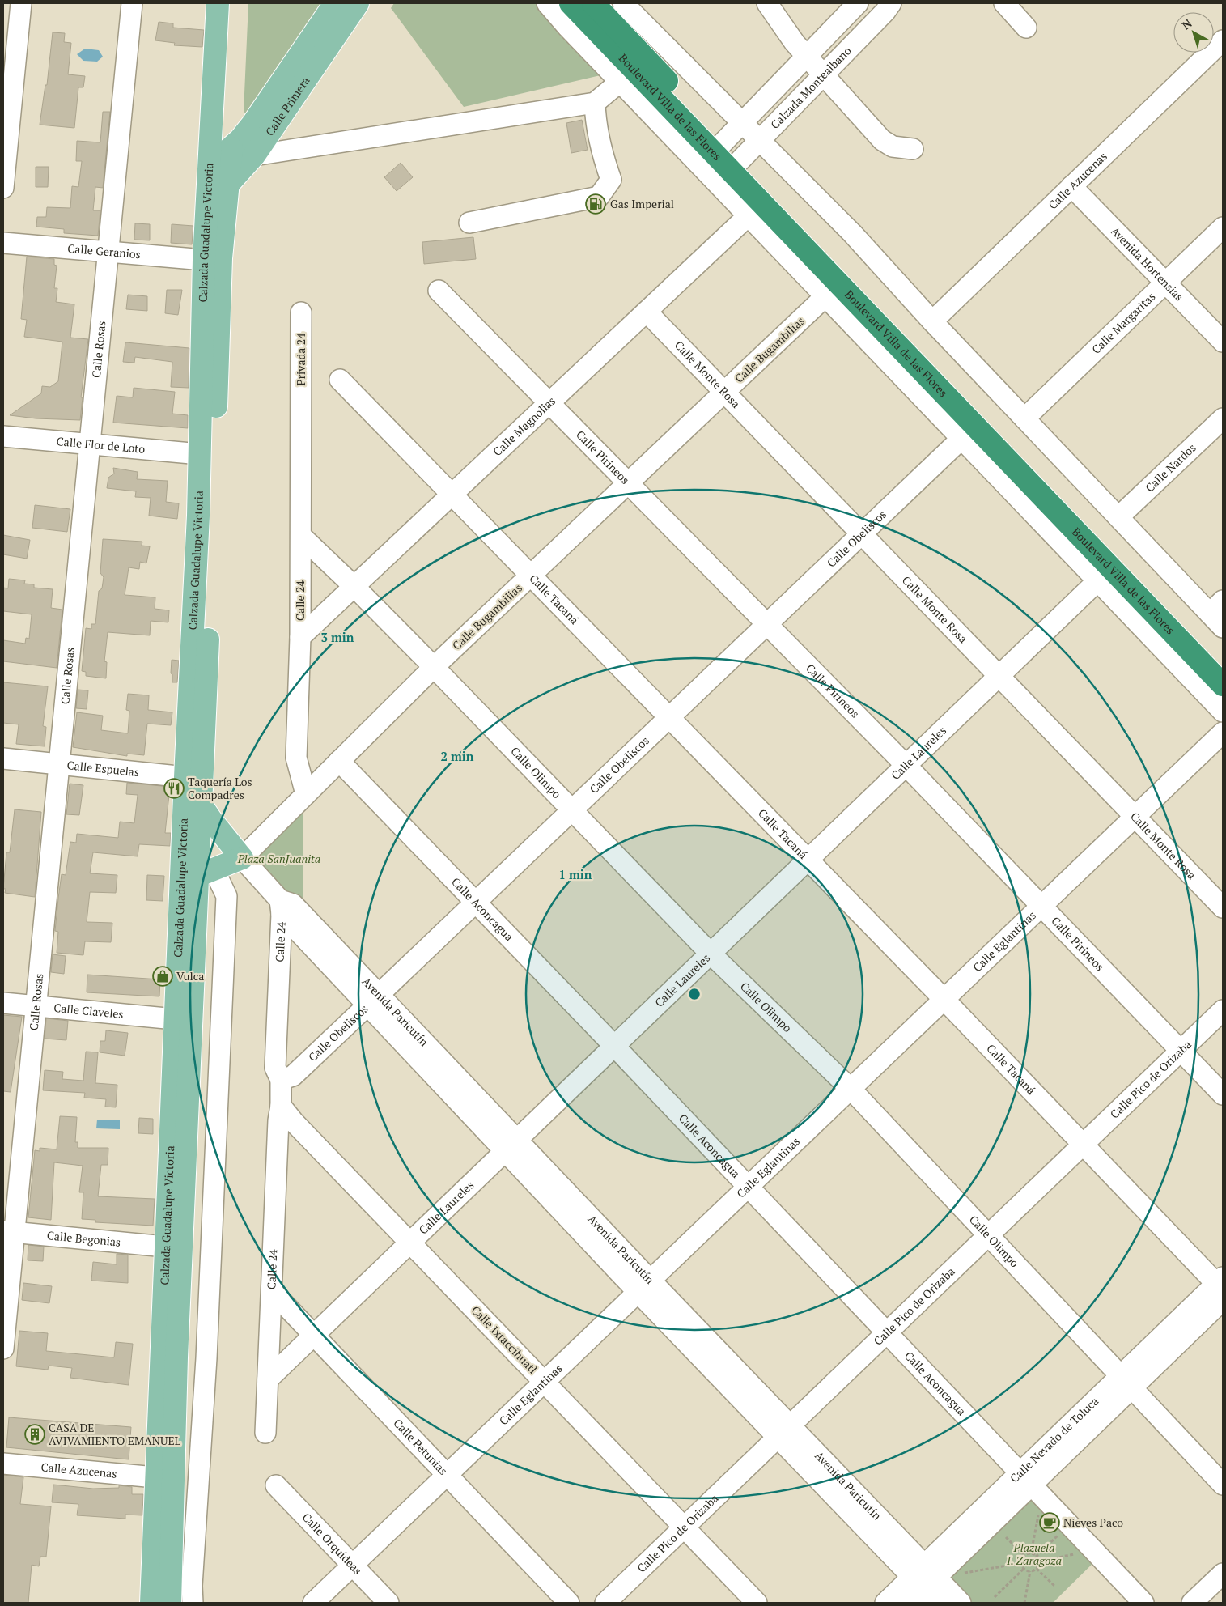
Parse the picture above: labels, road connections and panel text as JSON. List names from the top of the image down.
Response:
{
  "streets": {
    "highway": ["Boulevard Villa de las Flores"],
    "main road": ["Calle Primera", "Calzada Guadalupe Victoria"],
    "street": [
      "Calzada Montealbano",
      "Calle Azucenas",
      "Calle Geranios",
      "Avenida Hortensias",
      "Calle Margaritas",
      "Calle Rosas",
      "Calle Bugambilias",
      "Privada 24",
      "Calle Monte Rosa",
      "Calle Magnolias",
      "Calle Flor de Loto",
      "Calle Pirineos",
      "Calle Nardos",
      "Calle Obeliscos",
      "Calle Tacaná",
      "Calle 24",
      "Calle Laureles",
      "Calle Espuelas",
      "Calle Olimpo",
      "Calle Aconcagua",
      "Calle Eglantinas",
      "Calle Claveles",
      "Avenida Paricutín",
      "Calle Pico de Orizaba",
      "Calle Begonias",
      "Calle Ixtaccihuatl",
      "Calle Nevado de Toluca",
      "Calle Petunias",
      "Calle Orquídeas"
    ]
  },
  "crossings": [
    ["Calzada Montealbano", "Boulevard Villa de las Flores"],
    ["Calle Primera", "Calzada Guadalupe Victoria"],
    ["Calle Azucenas", "Calzada Guadalupe Victoria"],
    ["Calle Azucenas", "Avenida Hortensias"],
    ["Calzada Guadalupe Victoria", "Calle Geranios"],
    ["Calzada Guadalupe Victoria", "Calle Flor de Loto"],
    ["Calzada Guadalupe Victoria", "Calle Espuelas"],
    ["Calzada Guadalupe Victoria", "Calle Claveles"],
    ["Calzada Guadalupe Victoria", "Calle Begonias"],
    ["Calle Geranios", "Calle Rosas"],
    ["Avenida Hortensias", "Calle Margaritas"],
    ["Calle Rosas", "Calle Flor de Loto"],
    ["Calle Rosas", "Calle Espuelas"],
    ["Calle Rosas", "Calle Claveles"],
    ["Calle Rosas", "Calle Begonias"],
    ["Calle Bugambilias", "Calle Monte Rosa"],
    ["Calle Bugambilias", "Calle Pirineos"],
    ["Calle Bugambilias", "Calle Tacaná"],
    ["Calle Bugambilias", "Calle 24"],
    ["Calle Bugambilias", "Calle Olimpo"],
    ["Calle Bugambilias", "Calle Aconcagua"],
    ["Calle Bugambilias", "Avenida Paricutín"],
    ["Privada 24", "Calle 24"],
    ["Calle Monte Rosa", "Calle Magnolias"],
    ["Calle Monte Rosa", "Calle Obeliscos"],
    ["Calle Monte Rosa", "Calle Laureles"],
    ["Calle Monte Rosa", "Calle Eglantinas"],
    ["Calle Magnolias", "Calle Pirineos"],
    ["Calle Magnolias", "Calle Tacaná"],
    ["Calle Magnolias", "Calle 24"],
    ["Calle Magnolias", "Calle Olimpo"],
    ["Calle Pirineos", "Calle Obeliscos"],
    ["Calle Pirineos", "Calle Laureles"],
    ["Calle Pirineos", "Calle Eglantinas"],
    ["Calle Pirineos", "Calle Pico de Orizaba"],
    ["Calle Obeliscos", "Calle Tacaná"],
    ["Calle Obeliscos", "Calle 24"],
    ["Calle Obeliscos", "Calle Olimpo"],
    ["Calle Obeliscos", "Calle Aconcagua"],
    ["Calle Obeliscos", "Avenida Paricutín"],
    ["Calle Obeliscos", "Calle Ixtaccihuatl"],
    ["Calle Tacaná", "Calle Laureles"],
    ["Calle Tacaná", "Calle Eglantinas"],
    ["Calle Tacaná", "Calle Pico de Orizaba"],
    ["Calle Tacaná", "Calle Nevado de Toluca"],
    ["Calle 24", "Calle Laureles"],
    ["Calle 24", "Calle Olimpo"],
    ["Calle 24", "Avenida Paricutín"],
    ["Calle 24", "Calle Ixtaccihuatl"],
    ["Calle 24", "Calle Petunias"],
    ["Calle Laureles", "Calle Olimpo"],
    ["Calle Laureles", "Calle Aconcagua"],
    ["Calle Laureles", "Avenida Paricutín"],
    ["Calle Laureles", "Calle Ixtaccihuatl"],
    ["Calle Laureles", "Calle Petunias"],
    ["Calle Olimpo", "Calle Eglantinas"],
    ["Calle Olimpo", "Calle Pico de Orizaba"],
    ["Calle Olimpo", "Calle Nevado de Toluca"],
    ["Calle Aconcagua", "Calle Eglantinas"],
    ["Calle Aconcagua", "Calle Pico de Orizaba"],
    ["Calle Aconcagua", "Calle Nevado de Toluca"],
    ["Calle Eglantinas", "Avenida Paricutín"],
    ["Calle Eglantinas", "Calle Ixtaccihuatl"],
    ["Calle Eglantinas", "Calle Petunias"],
    ["Calle Eglantinas", "Calle Orquídeas"],
    ["Avenida Paricutín", "Calle Pico de Orizaba"],
    ["Avenida Paricutín", "Calle Nevado de Toluca"],
    ["Calle Pico de Orizaba", "Calle Ixtaccihuatl"]
  ],
  "parks": ["Plaza SanJuanita", "Plazuela I. Zaragoza"],
  "places": {
    "fuel station": ["Gas Imperial"],
    "restaurant": ["Taquería Los Compadres"],
    "shop": ["Vulca"],
    "building": ["CASA DE AVIVAMIENTO EMANUEL"],
    "cafe": ["Nieves Paco"]
  },
  "north": "top left",
  "rings": ["3 min", "2 min", "1 min"]
}
